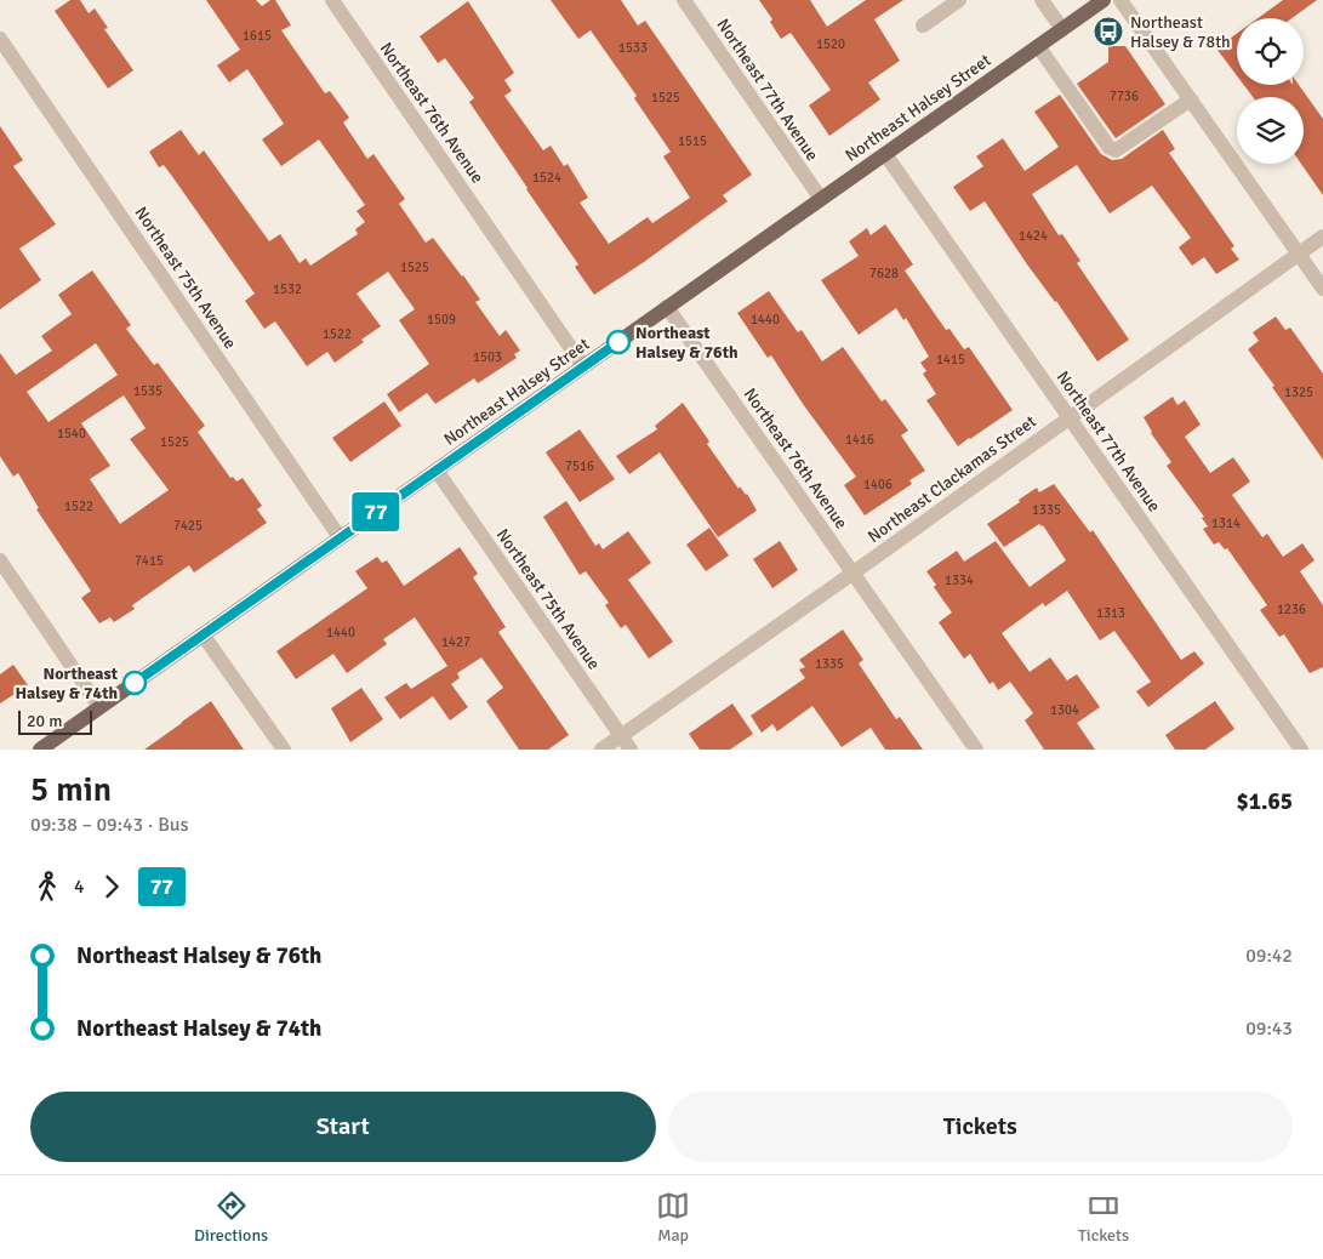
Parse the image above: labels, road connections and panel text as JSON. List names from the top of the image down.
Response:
{
  "streets": {
    "main road": ["Northeast Halsey Street"],
    "street": [
      "Northeast 77th Avenue",
      "Northeast 76th Avenue",
      "Northeast 75th Avenue",
      "Northeast Clackamas Street"
    ]
  },
  "crossings": [
    ["Northeast 77th Avenue", "Northeast Halsey Street"],
    ["Northeast 77th Avenue", "Northeast Clackamas Street"],
    ["Northeast Halsey Street", "Northeast 76th Avenue"],
    ["Northeast Halsey Street", "Northeast 75th Avenue"],
    ["Northeast 76th Avenue", "Northeast Clackamas Street"],
    ["Northeast 75th Avenue", "Northeast Clackamas Street"]
  ],
  "places": {
    "bus stop": ["Northeast Halsey & 78th"],
    "other": ["Northeast Halsey & 76th", "Northeast Halsey & 74th"]
  },
  "lines": ["bus line 77"],
  "house_numbers": [
    "1615",
    "1520",
    "1533",
    "7736",
    "1525",
    "1515",
    "1524",
    "1424",
    "1525",
    "7628",
    "1532",
    "1509",
    "1440",
    "1522",
    "1503",
    "1415",
    "1535",
    "1325",
    "1540",
    "1416",
    "1525",
    "7516",
    "1406",
    "1522",
    "1335",
    "1314",
    "7425",
    "7415",
    "1334",
    "1236",
    "1313",
    "1440",
    "1427",
    "1335",
    "1304"
  ],
  "scale_bar": "20 m",
  "page": {
    "on_map": "77",
    "scale": "20 m",
    "heading": ["5 min", "09:38 – 09:43 · Bus", "$1.65"],
    "legs": ["4", "77"],
    "list": [
      {
        "name": "Northeast Halsey & 76th",
        "value": "09:42"
      },
      {
        "name": "Northeast Halsey & 74th",
        "value": "09:43"
      }
    ],
    "buttons": ["Start", "Tickets"],
    "tabs": ["Directions", "Map", "Tickets"]
  }
}
